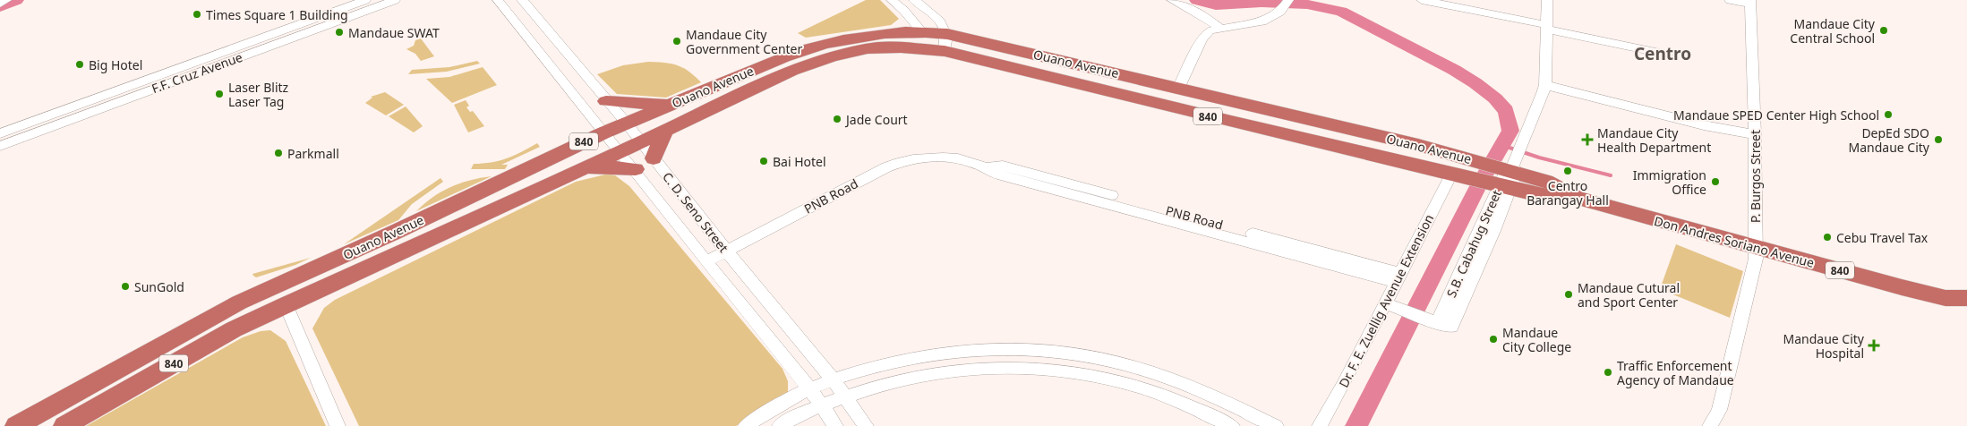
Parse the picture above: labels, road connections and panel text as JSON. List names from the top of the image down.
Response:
{
  "streets": {
    "highway": ["Ouano Avenue", "840", "Don Andres Soriano Avenue"],
    "street": [
      "F.F. Cruz Avenue",
      "P. Burgos Street",
      "PNB Road",
      "C. D. Seno Street",
      "S.B. Cabahug Street",
      "Dr. F. E. Zuellig Avenue Extension"
    ]
  },
  "crossings": [
    ["Ouano Avenue", "C. D. Seno Street"],
    ["Ouano Avenue", "Don Andres Soriano Avenue"],
    ["Ouano Avenue", "S.B. Cabahug Street"],
    ["Ouano Avenue", "Dr. F. E. Zuellig Avenue Extension"],
    ["P. Burgos Street", "Don Andres Soriano Avenue"],
    ["PNB Road", "C. D. Seno Street"],
    ["PNB Road", "Dr. F. E. Zuellig Avenue Extension"],
    ["Don Andres Soriano Avenue", "S.B. Cabahug Street"],
    ["S.B. Cabahug Street", "Dr. F. E. Zuellig Avenue Extension"]
  ],
  "districts": ["Centro"],
  "places": {
    "other": [
      "Times Square 1 Building",
      "Mandaue City Central School",
      "Mandaue SWAT",
      "Mandaue City Government Center",
      "Big Hotel",
      "Laser Blitz Laser Tag",
      "Mandaue SPED Center High School",
      "Jade Court",
      "DepEd SDO Mandaue City",
      "Parkmall",
      "Bai Hotel",
      "Centro Barangay Hall",
      "Immigration Office",
      "Cebu Travel Tax",
      "SunGold",
      "Mandaue Cutural and Sport Center",
      "Mandaue City College",
      "Traffic Enforcement Agency of Mandaue"
    ],
    "health": ["Mandaue City Health Department", "Mandaue City Hospital"]
  }
}
